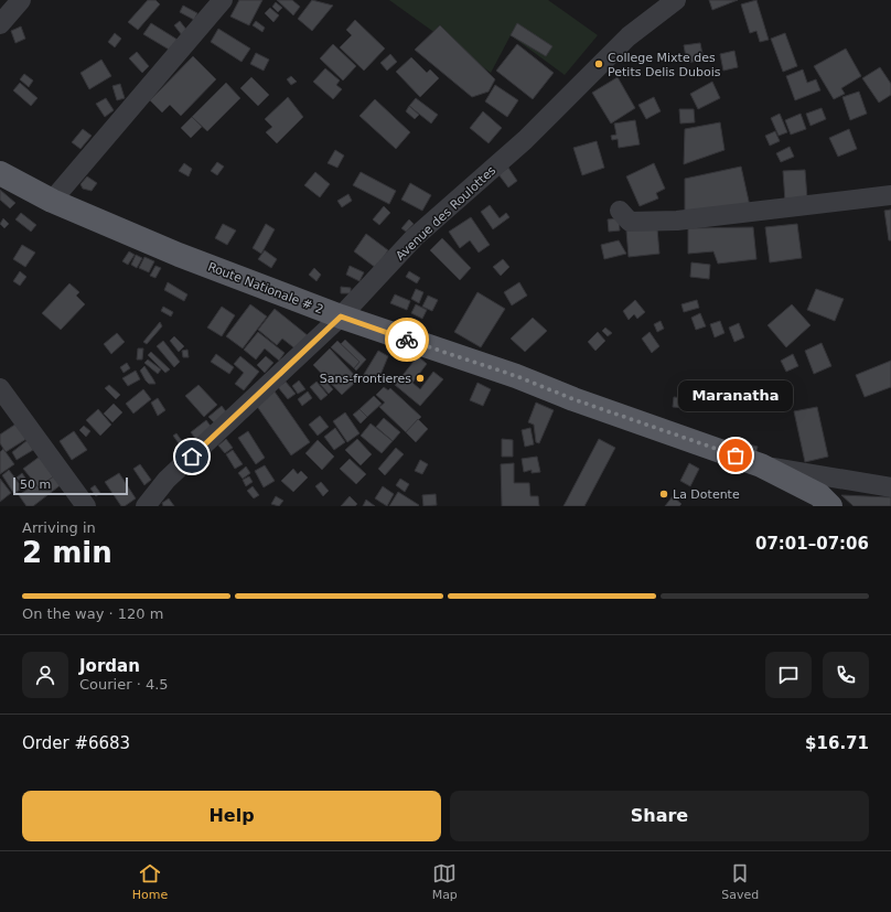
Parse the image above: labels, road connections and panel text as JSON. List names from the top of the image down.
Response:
{
  "streets": {
    "main road": ["Route Nationale # 2"],
    "street": ["Avenue des Roulottes"]
  },
  "crossings": [
    ["Avenue des Roulottes", "Route Nationale # 2"]
  ],
  "places": [
    "College Mixte des Petits Delis Dubois",
    "Sans-frontieres",
    "Maranatha",
    "La Dotente"
  ],
  "scale_bar": "50 m",
  "page": {
    "bubble": "Maranatha",
    "scale": "50 m",
    "heading": ["2 min", "Arriving in", "07:01–07:06"],
    "panel": [
      "Jordan",
      "Courier · 4.5",
      "Order #6683",
      "$16.71"
    ],
    "bar": "On the way · 120 m",
    "buttons": ["Help", "Share"],
    "tabs": ["Home", "Map", "Saved"]
  }
}
